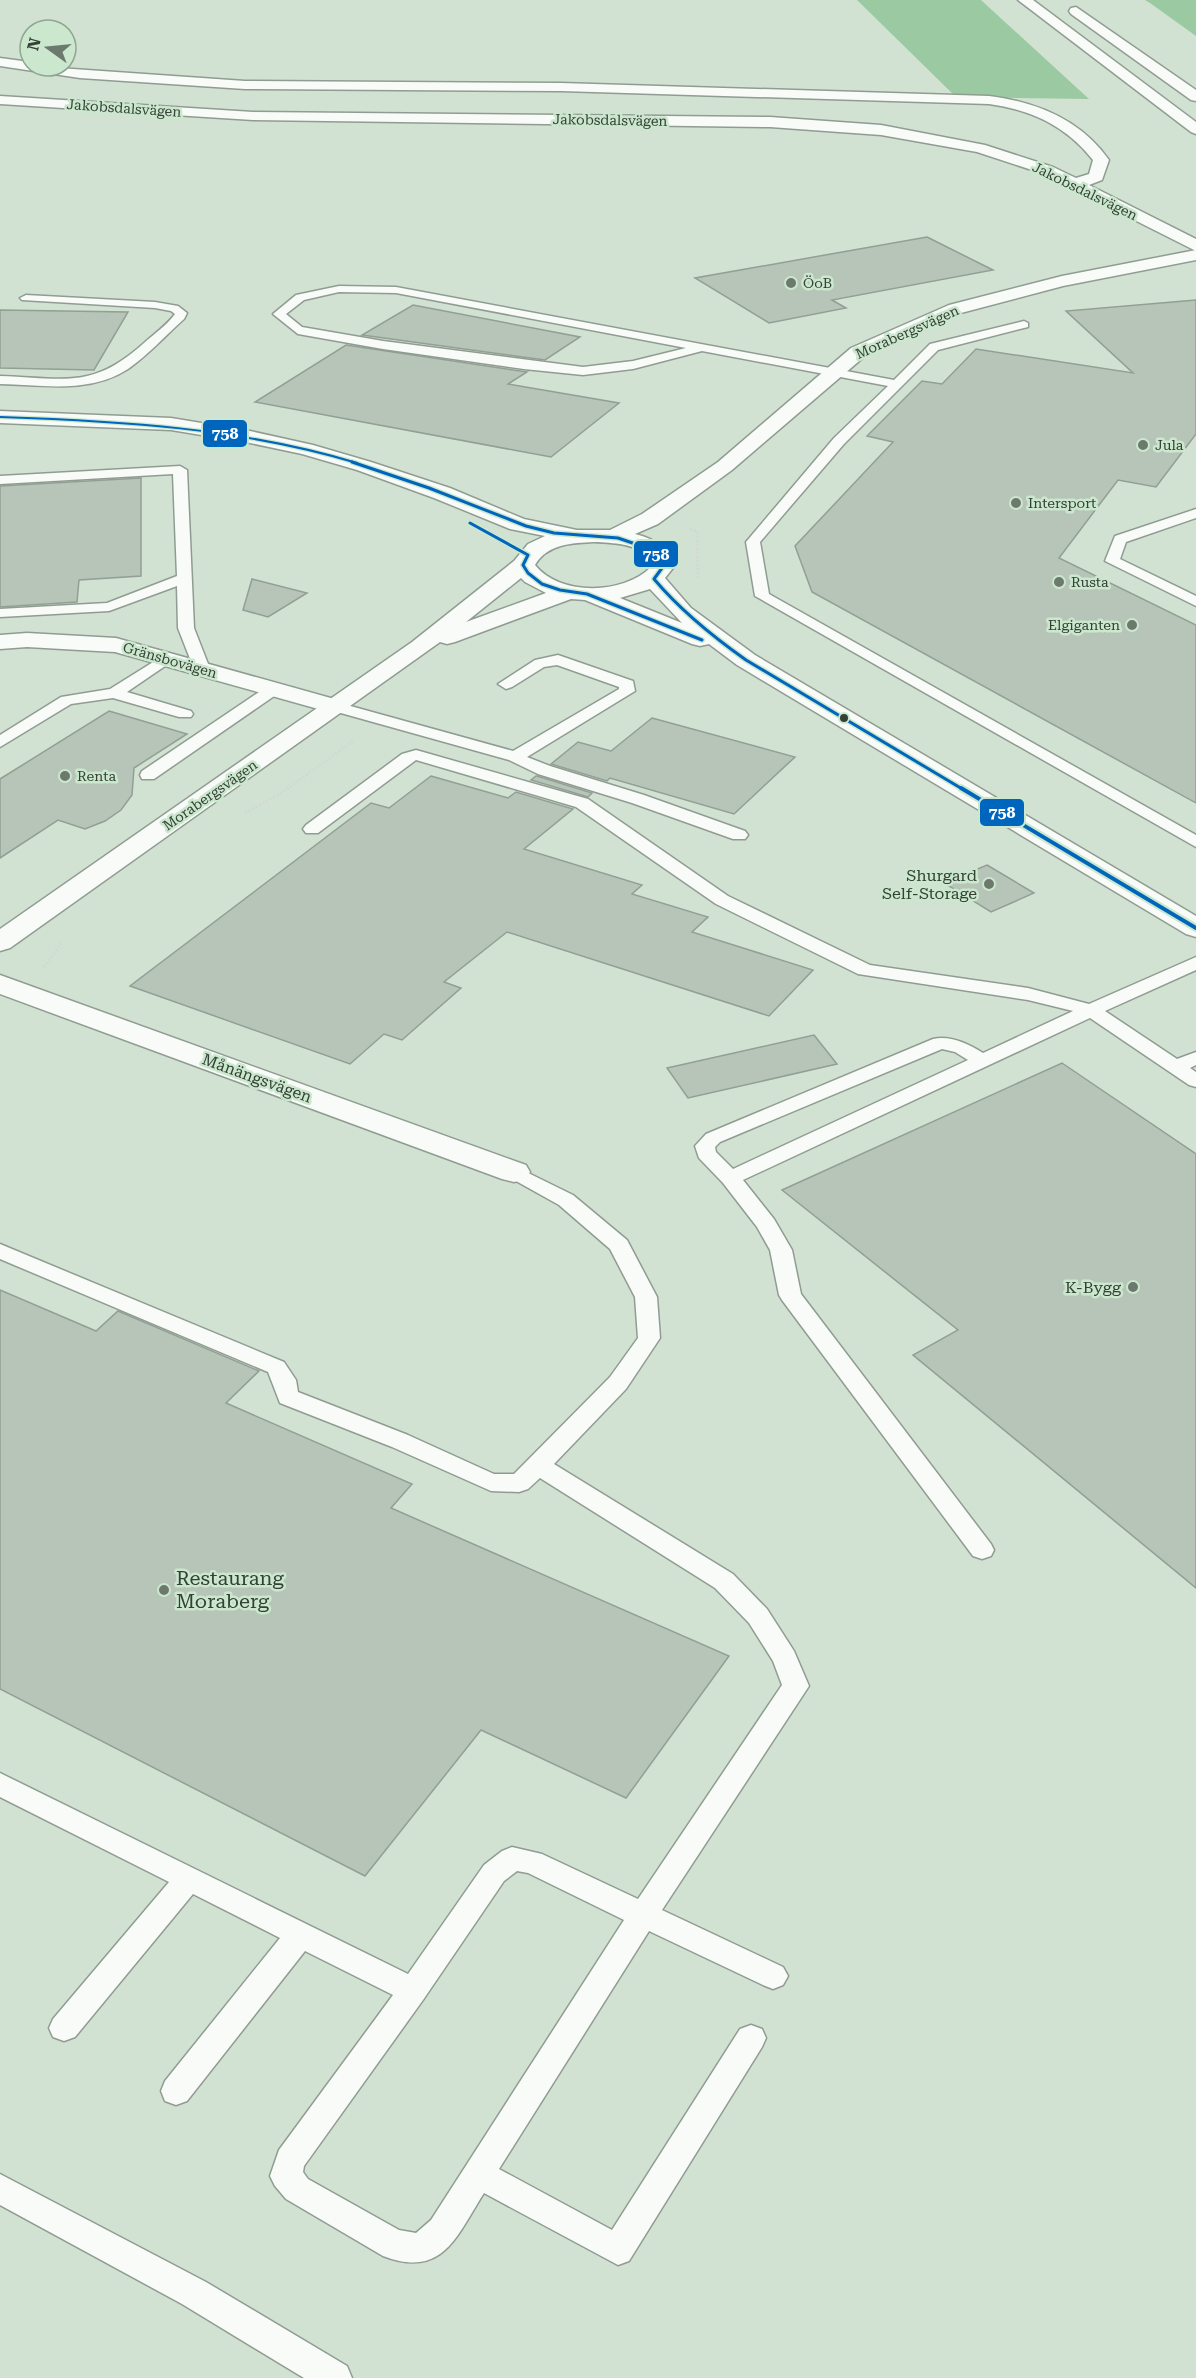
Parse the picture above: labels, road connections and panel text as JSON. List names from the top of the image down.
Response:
{
  "streets": {
    "main road": [
      "Jakobsdalsvägen",
      "Morabergsvägen",
      "Gränsbovägen",
      "Månängsvägen"
    ]
  },
  "crossings": [
    ["Morabergsvägen", "Gränsbovägen"]
  ],
  "places": [
    "ÖoB",
    "Jula",
    "Intersport",
    "Rusta",
    "Elgiganten",
    "Renta",
    "Shurgard Self-Storage",
    "K-Bygg",
    "Restaurang Moraberg"
  ],
  "lines": ["transit line 758"],
  "north": "left"
}
